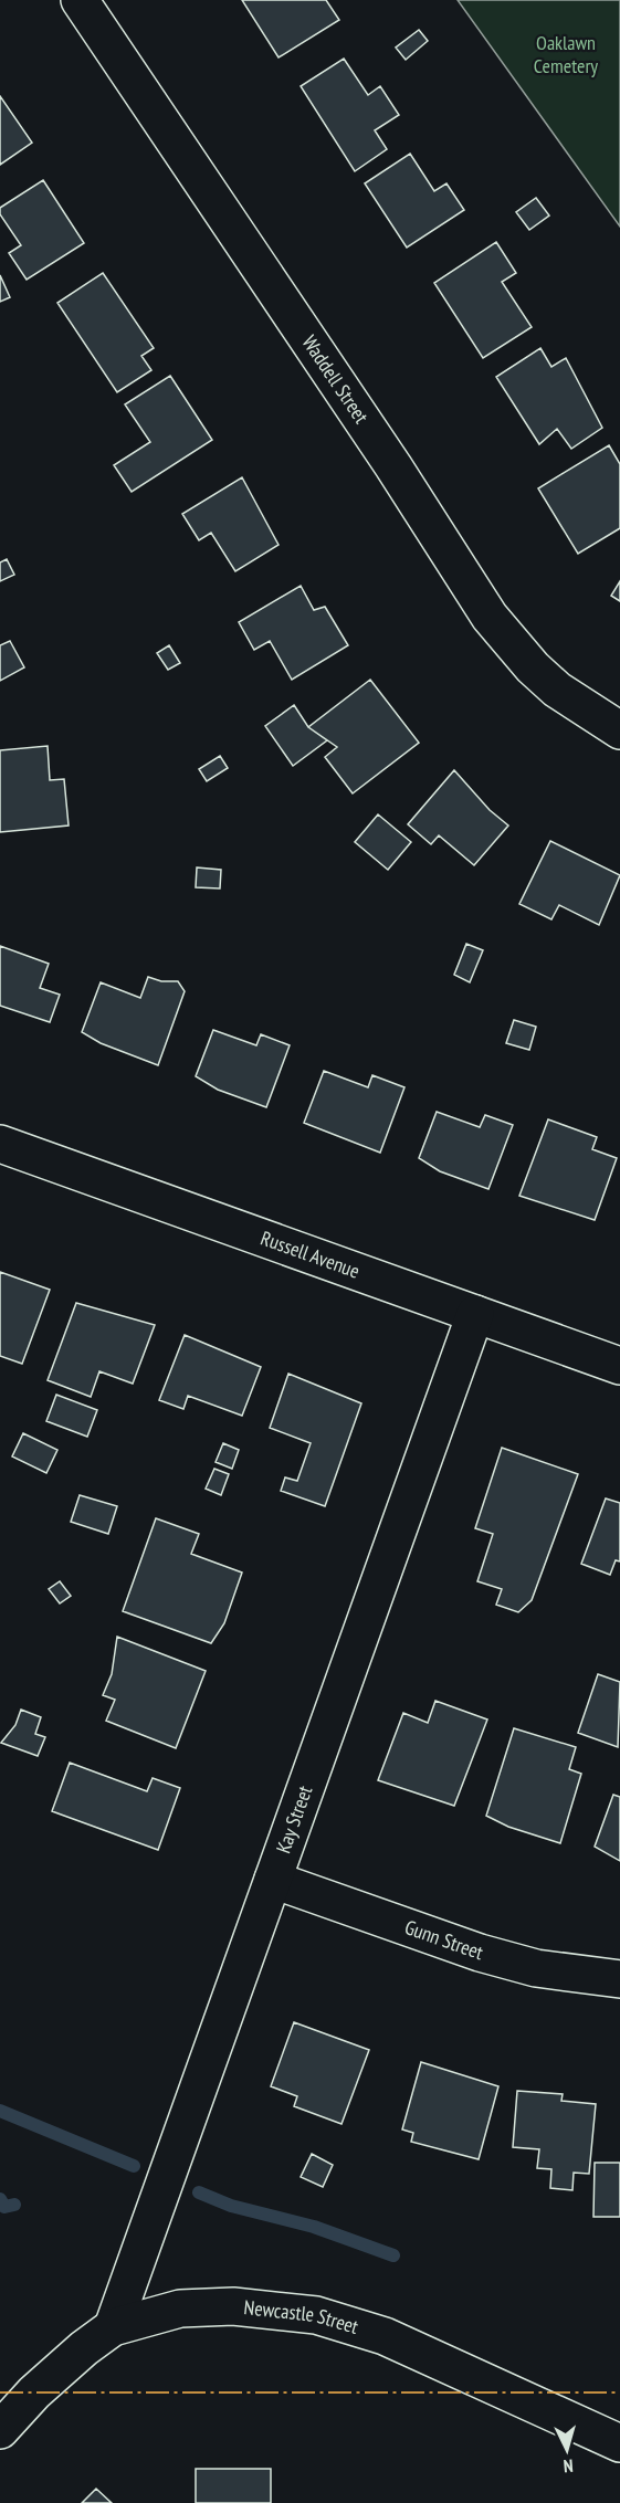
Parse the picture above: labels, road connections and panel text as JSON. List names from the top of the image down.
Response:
{
  "streets": {
    "street": [
      "Waddell Street",
      "Russell Avenue",
      "Kay Street",
      "Gunn Street",
      "Newcastle Street"
    ]
  },
  "crossings": [
    ["Russell Avenue", "Kay Street"],
    ["Kay Street", "Gunn Street"],
    ["Kay Street", "Newcastle Street"]
  ],
  "parks": ["Oaklawn Cemetery"],
  "north": "bottom"
}
